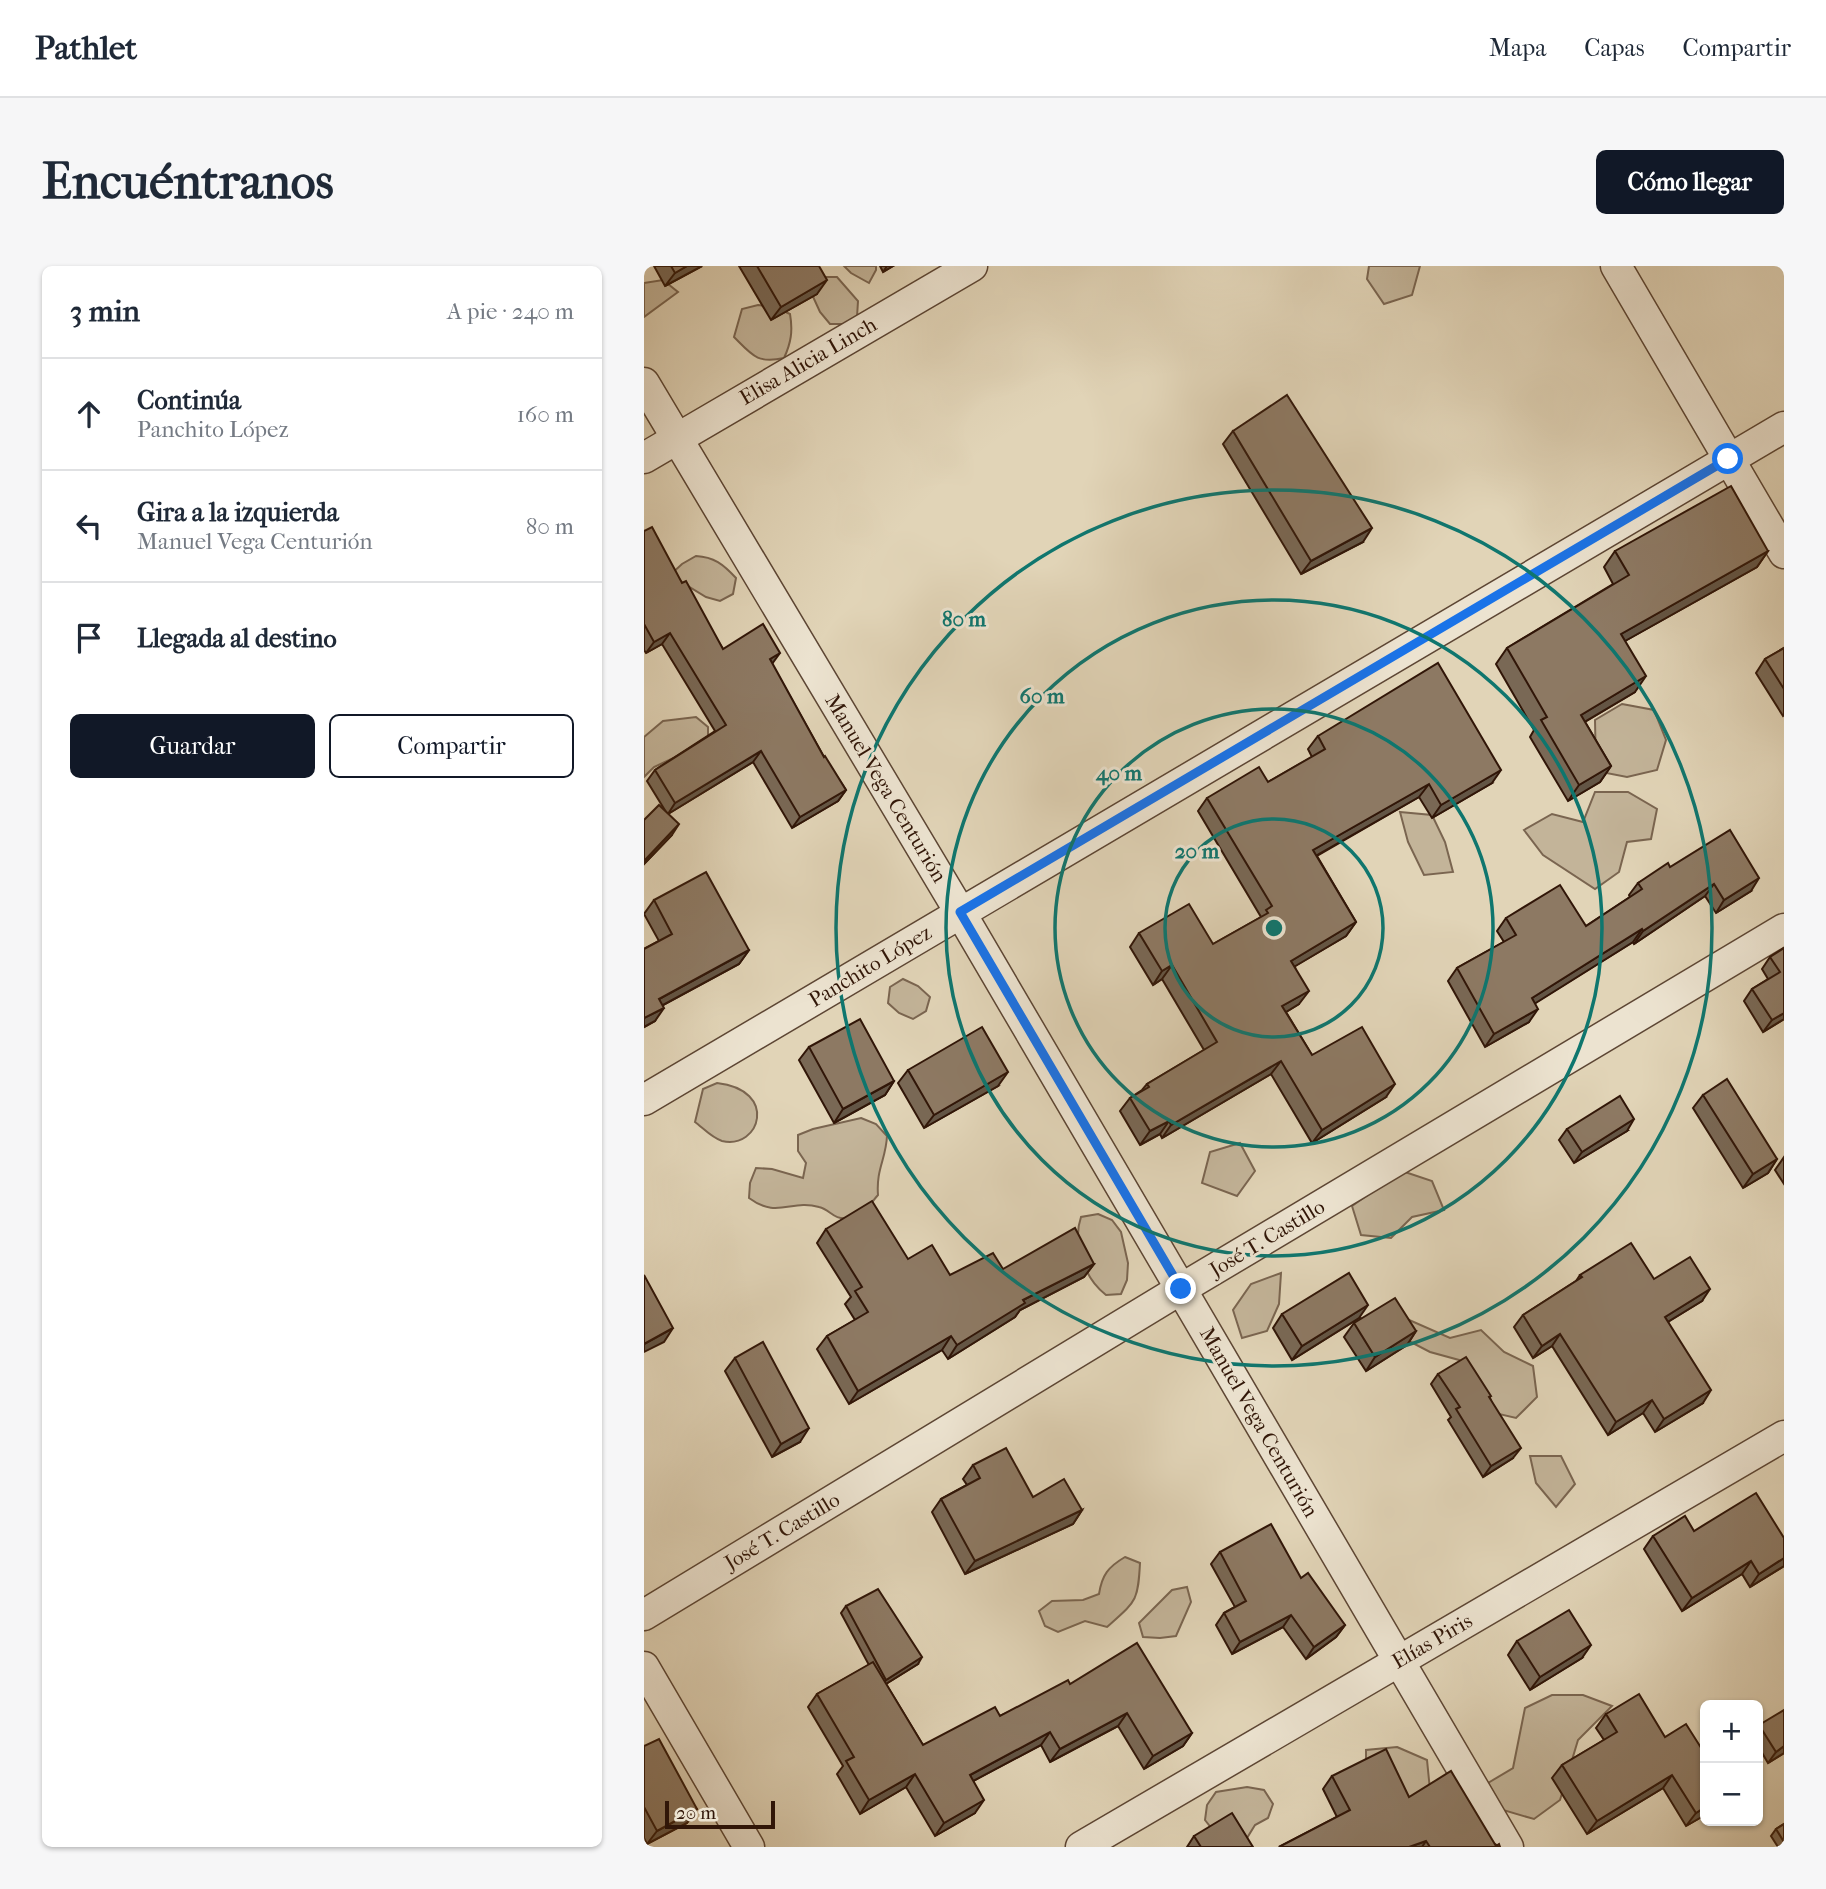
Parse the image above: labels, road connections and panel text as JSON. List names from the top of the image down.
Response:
{
  "streets": {
    "street": [
      "Elisa Alicia Linch",
      "Manuel Vega Centurión",
      "Panchito López",
      "José T. Castillo",
      "Elías Piris"
    ]
  },
  "crossings": [
    ["Elisa Alicia Linch", "Manuel Vega Centurión"],
    ["Manuel Vega Centurión", "Panchito López"],
    ["Manuel Vega Centurión", "José T. Castillo"],
    ["Manuel Vega Centurión", "Elías Piris"]
  ],
  "scale_bar": "20 m",
  "page": {
    "header": "Pathlet",
    "nav": ["Mapa", "Capas", "Compartir"],
    "buttons": [
      "Cómo llegar",
      ["Guardar", "Compartir"]
    ],
    "title": "Encuéntranos",
    "heading": ["3 min", "A pie · 240 m"],
    "list": [
      ["Continúa", "Panchito López", "160 m"],
      ["Gira a la izquierda", "Manuel Vega Centurión", "80 m"],
      "Llegada al destino"
    ],
    "map_buttons": ["+", "−"],
    "scale": "20 m"
  },
  "rings": [
    "80 m",
    "60 m",
    "40 m",
    "20 m"
  ]
}
